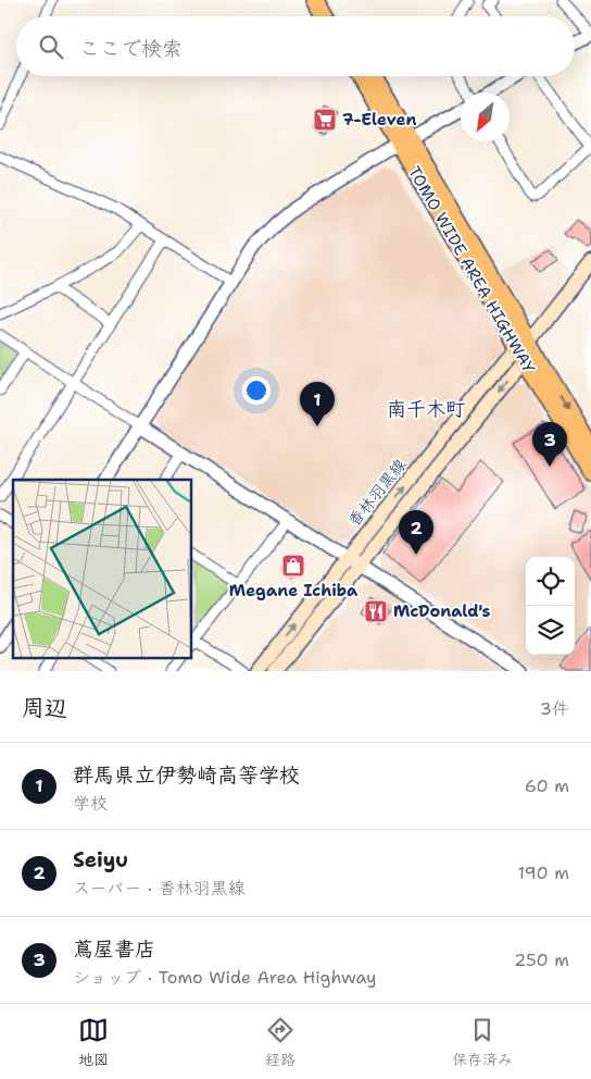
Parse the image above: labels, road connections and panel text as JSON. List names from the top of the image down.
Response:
{
  "streets": {
    "highway": ["TOMO WIDE AREA HIGHWAY"],
    "main road": ["香林羽黒線"]
  },
  "crossings": [
    ["TOMO WIDE AREA HIGHWAY", "香林羽黒線"]
  ],
  "districts": ["南千木町"],
  "places": {
    "supermarket": ["7-Eleven"],
    "shop": ["Megane Ichiba"],
    "restaurant": ["McDonald's"]
  },
  "north": "bottom left",
  "page": {
    "search": "ここで検索",
    "pins": ["1", "3", "2"],
    "heading": ["周辺", "3件"],
    "list": [
      {
        "mark": "1",
        "name": "群馬県立伊勢崎高等学校",
        "note": "学校",
        "value": "60 m"
      },
      {
        "mark": "2",
        "name": "Seiyu",
        "note": "スーパー · 香林羽黒線",
        "value": "190 m"
      },
      {
        "mark": "3",
        "name": "蔦屋書店",
        "note": "ショップ · Tomo Wide Area Highway",
        "value": "250 m"
      }
    ],
    "nav": ["地図", "経路", "保存済み"]
  }
}
